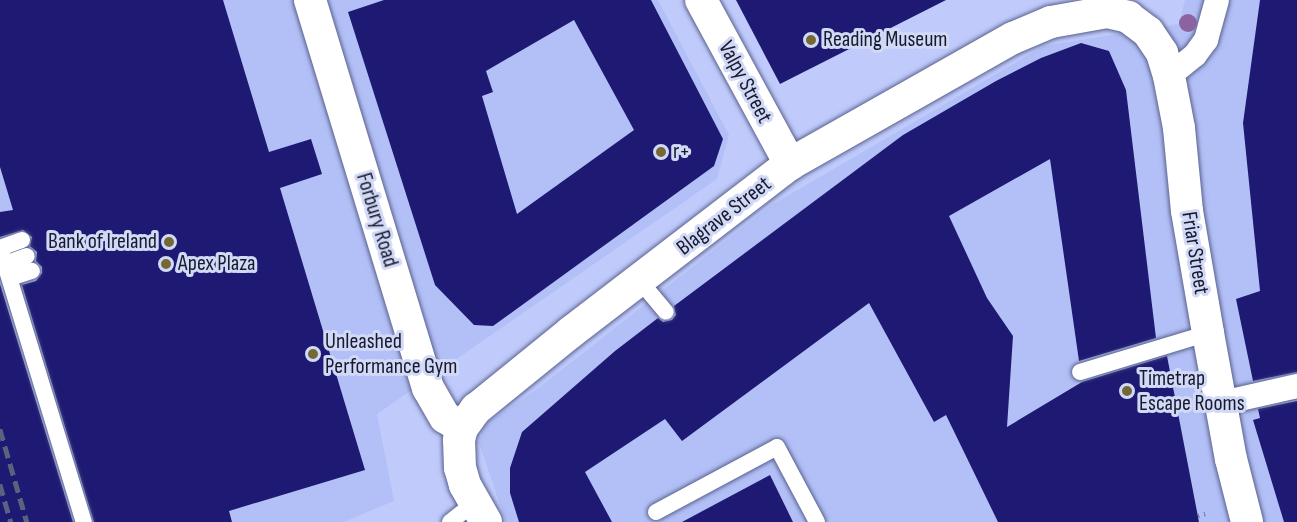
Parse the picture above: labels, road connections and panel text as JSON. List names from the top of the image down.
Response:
{
  "streets": {
    "street": [
      "Valpy Street",
      "Blagrave Street",
      "Forbury Road",
      "Friar Street"
    ]
  },
  "crossings": [
    ["Valpy Street", "Blagrave Street"],
    ["Blagrave Street", "Forbury Road"],
    ["Blagrave Street", "Friar Street"]
  ],
  "places": [
    "Reading Museum",
    "r+",
    "Bank of Ireland",
    "Apex Plaza",
    "Unleashed Performance Gym",
    "Timetrap Escape Rooms"
  ]
}
